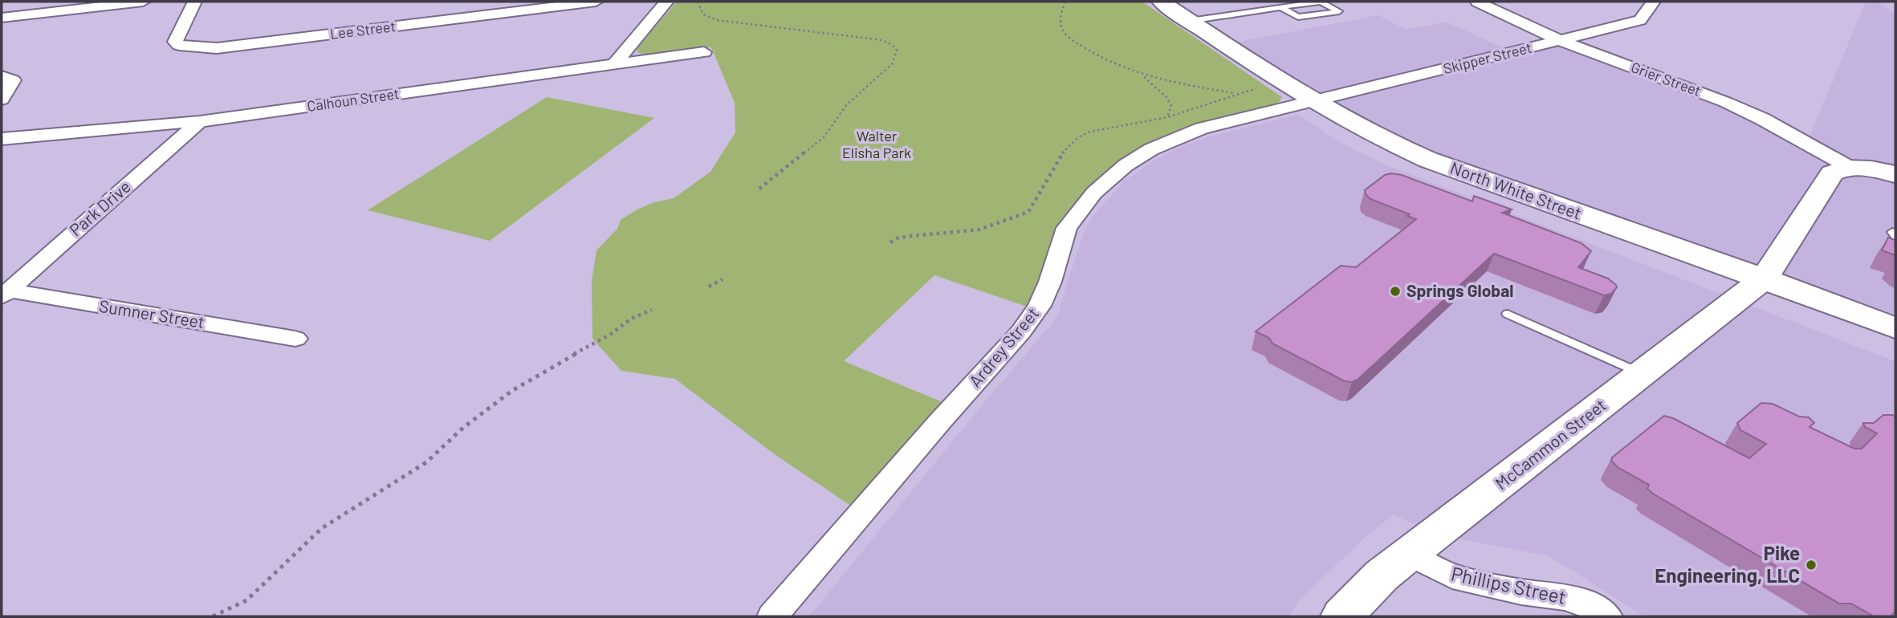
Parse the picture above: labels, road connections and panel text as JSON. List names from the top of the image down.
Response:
{
  "streets": {
    "main road": ["North White Street", "McCammon Street"],
    "street": [
      "Lee Street",
      "Skipper Street",
      "Grier Street",
      "Calhoun Street",
      "Park Drive",
      "Sumner Street",
      "Ardrey Street",
      "Phillips Street"
    ]
  },
  "crossings": [
    ["Skipper Street", "Grier Street"],
    ["Skipper Street", "North White Street"],
    ["Skipper Street", "Ardrey Street"],
    ["Grier Street", "McCammon Street"],
    ["Calhoun Street", "Park Drive"],
    ["North White Street", "Ardrey Street"],
    ["North White Street", "McCammon Street"],
    ["Park Drive", "Sumner Street"],
    ["McCammon Street", "Phillips Street"]
  ],
  "parks": ["Walter Elisha Park"],
  "places": ["Springs Global", "Pike Engineering, LLC"]
}
